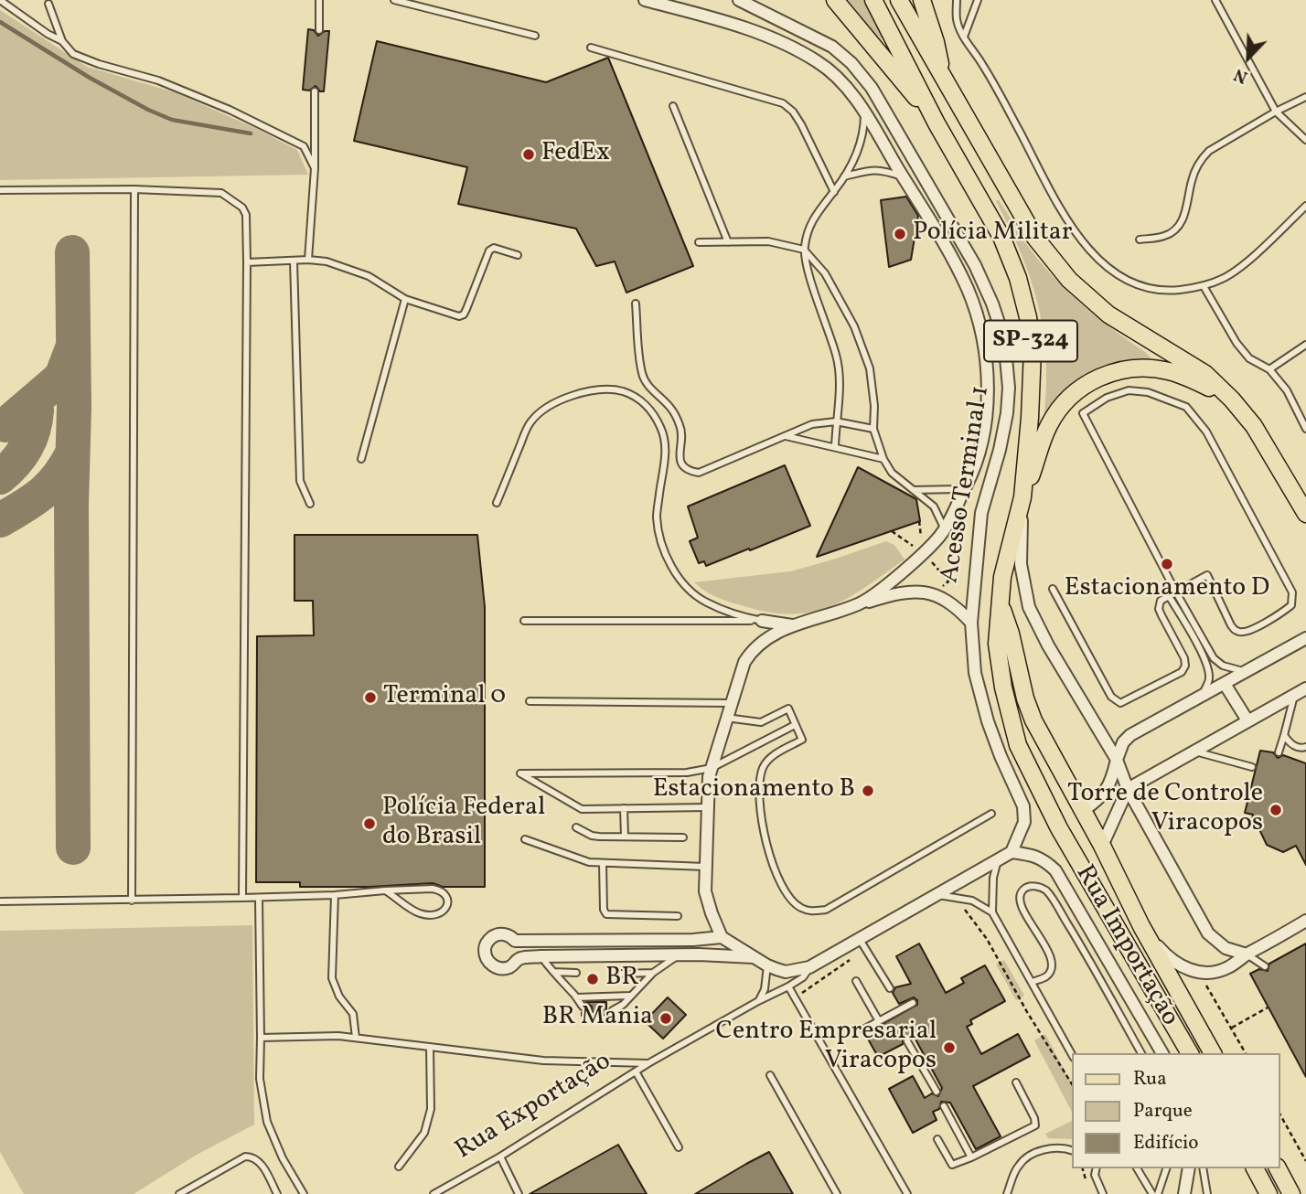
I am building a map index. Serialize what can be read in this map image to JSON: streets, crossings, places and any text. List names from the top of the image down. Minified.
{"streets":{"main road":["SP-324","Acesso Terminal 1"],"street":["Rua Importação"],"lane":["Rua Exportação"]},"crossings":[["SP-324","Acesso Terminal 1"],["Acesso Terminal 1","Rua Importação"]],"places":["FedEx","Polícia Militar","Estacionamento D","Terminal 0","Estacionamento B","Torre de Controle Viracopos","Polícia Federal do Brasil","BR","BR Mania","Centro Empresarial Viracopos"],"legend":["Rua","Parque","Edifício"],"north":"bottom left"}
